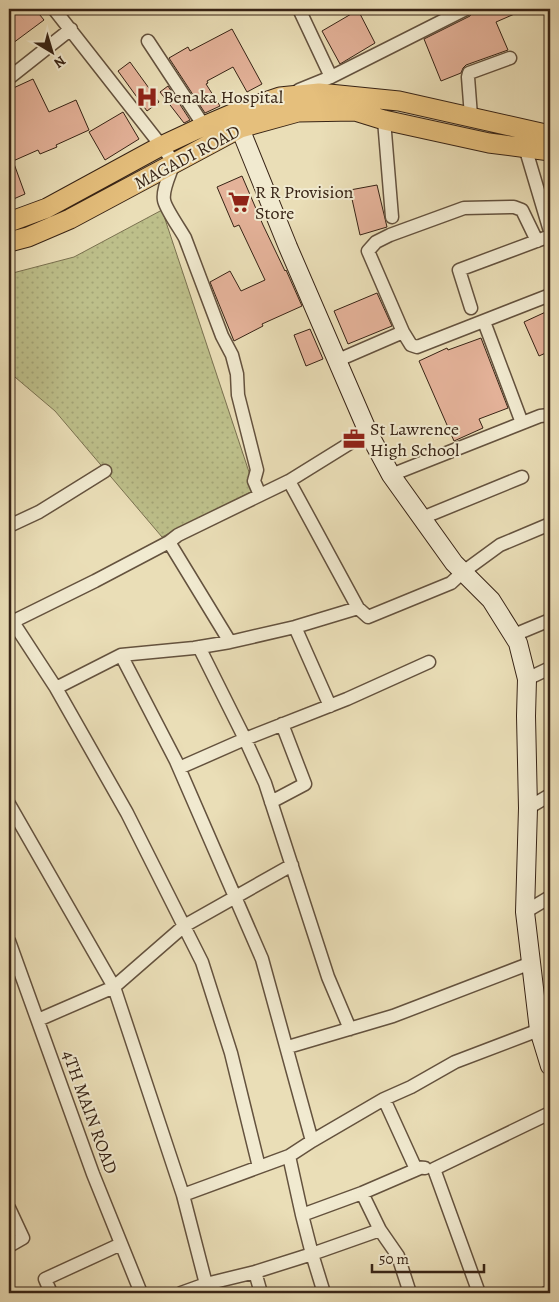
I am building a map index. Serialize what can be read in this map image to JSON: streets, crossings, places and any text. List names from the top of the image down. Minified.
{"streets":{"main road":["MAGADI ROAD"],"street":["4TH MAIN ROAD"]},"places":{"hospital":["Benaka Hospital"],"supermarket":["R R Provision Store"],"office":["St Lawrence High School"]},"scale_bar":"50 m","north":"bottom right"}
